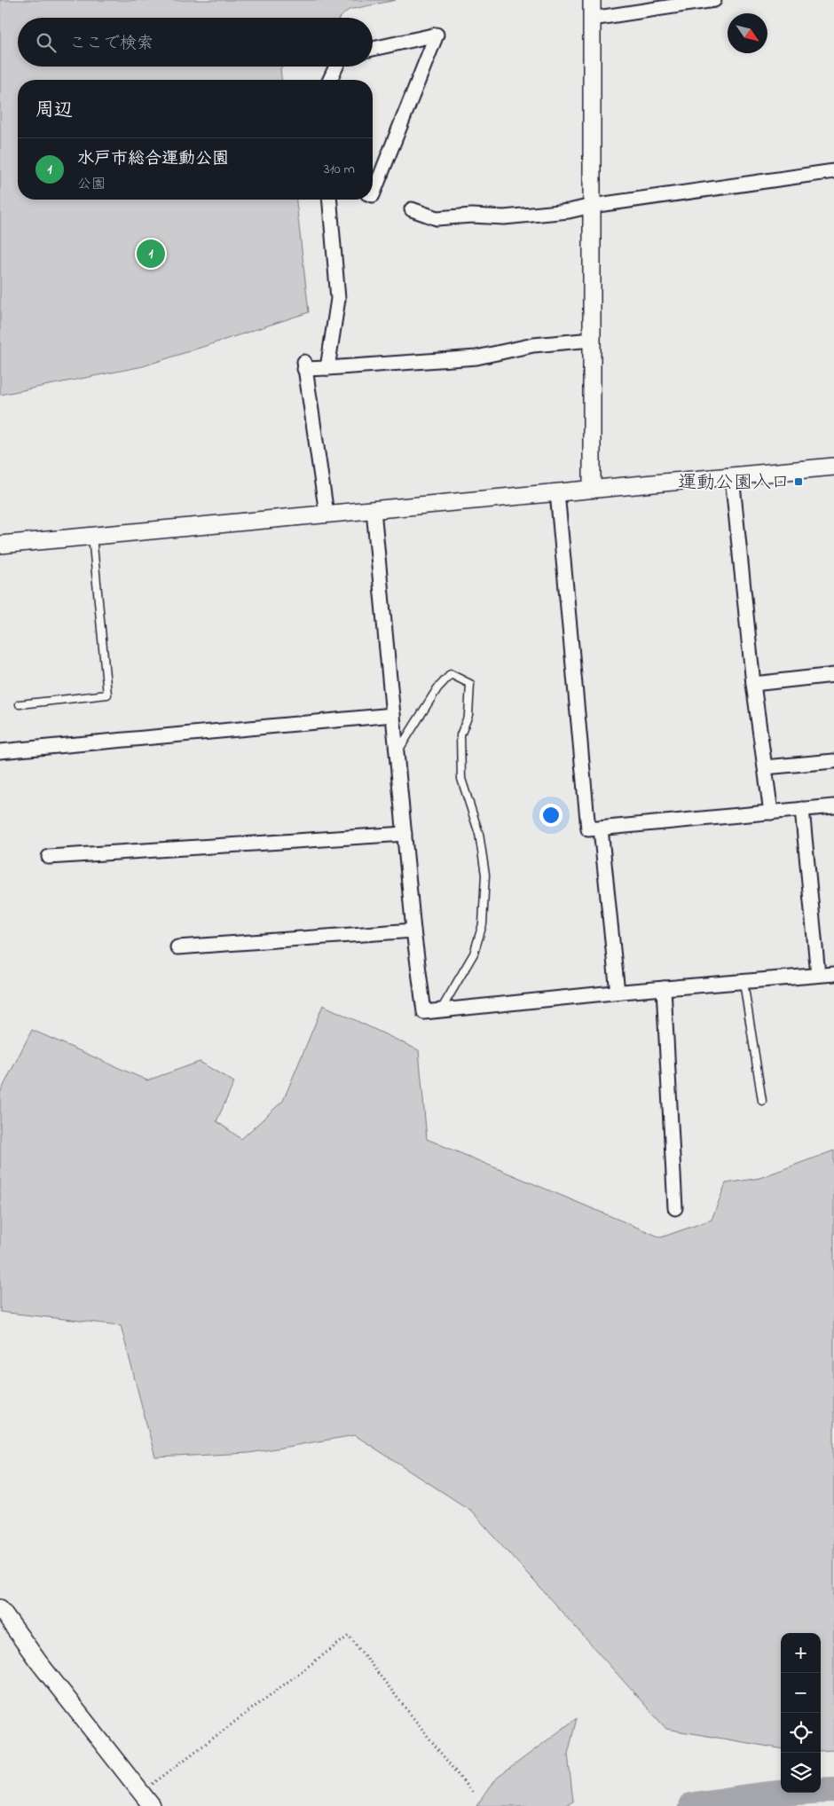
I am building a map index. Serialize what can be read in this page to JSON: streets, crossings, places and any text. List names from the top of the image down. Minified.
{"places":{"transit":["運動公園入口"]},"north":"bottom right","page":{"search":"ここで検索","heading":"周辺","list":[{"mark":"1","name":"水戸市総合運動公園","note":"公園","value":"310 m"}],"pins":"1","map_buttons":["+","−"]}}
